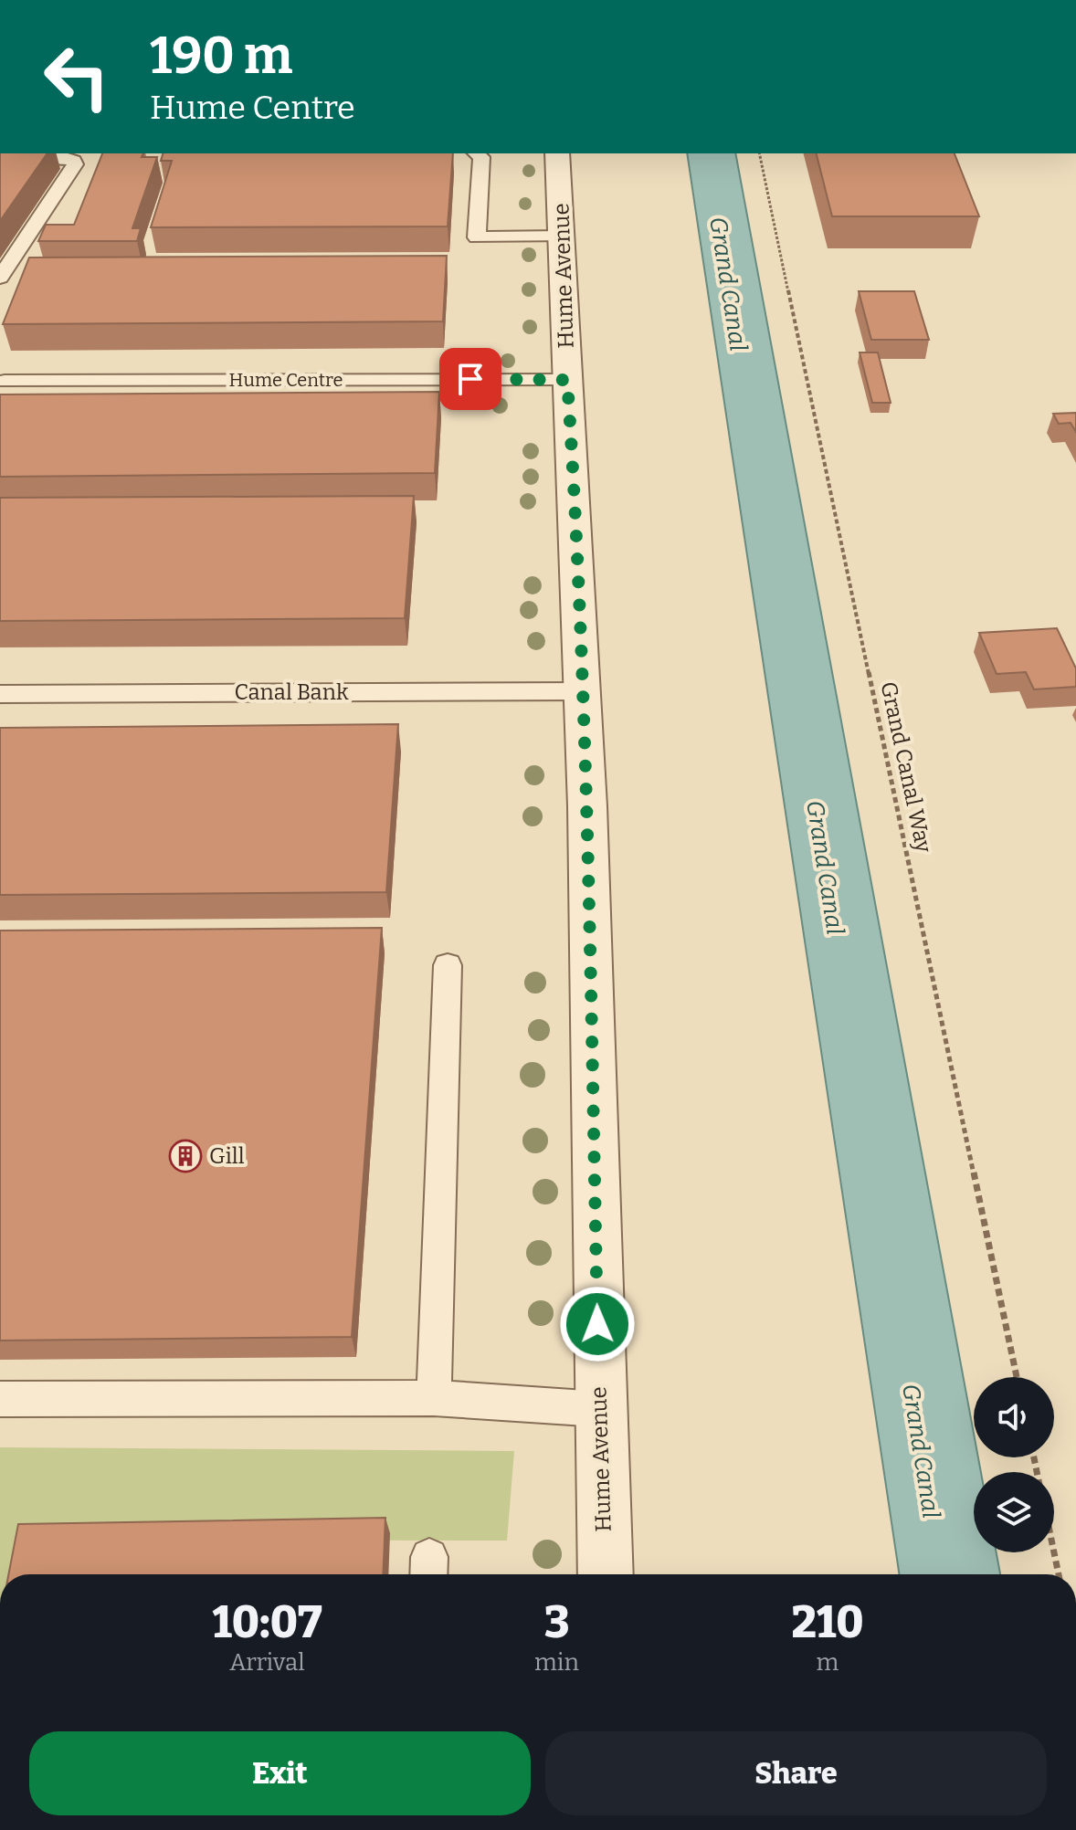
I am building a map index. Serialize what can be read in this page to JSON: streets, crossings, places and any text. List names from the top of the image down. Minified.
{"streets":{"street":["Hume Avenue"],"lane":["Hume Centre","Canal Bank"],"path":["Grand Canal Way"]},"crossings":[["Hume Avenue","Hume Centre"],["Hume Avenue","Canal Bank"]],"water":["Grand Canal"],"places":{"building":["Gill"]},"page":{"turn":["190 m","Hume Centre"],"eta":["10:07","Arrival","3","min","210","m"],"buttons":["Exit","Share"]}}
